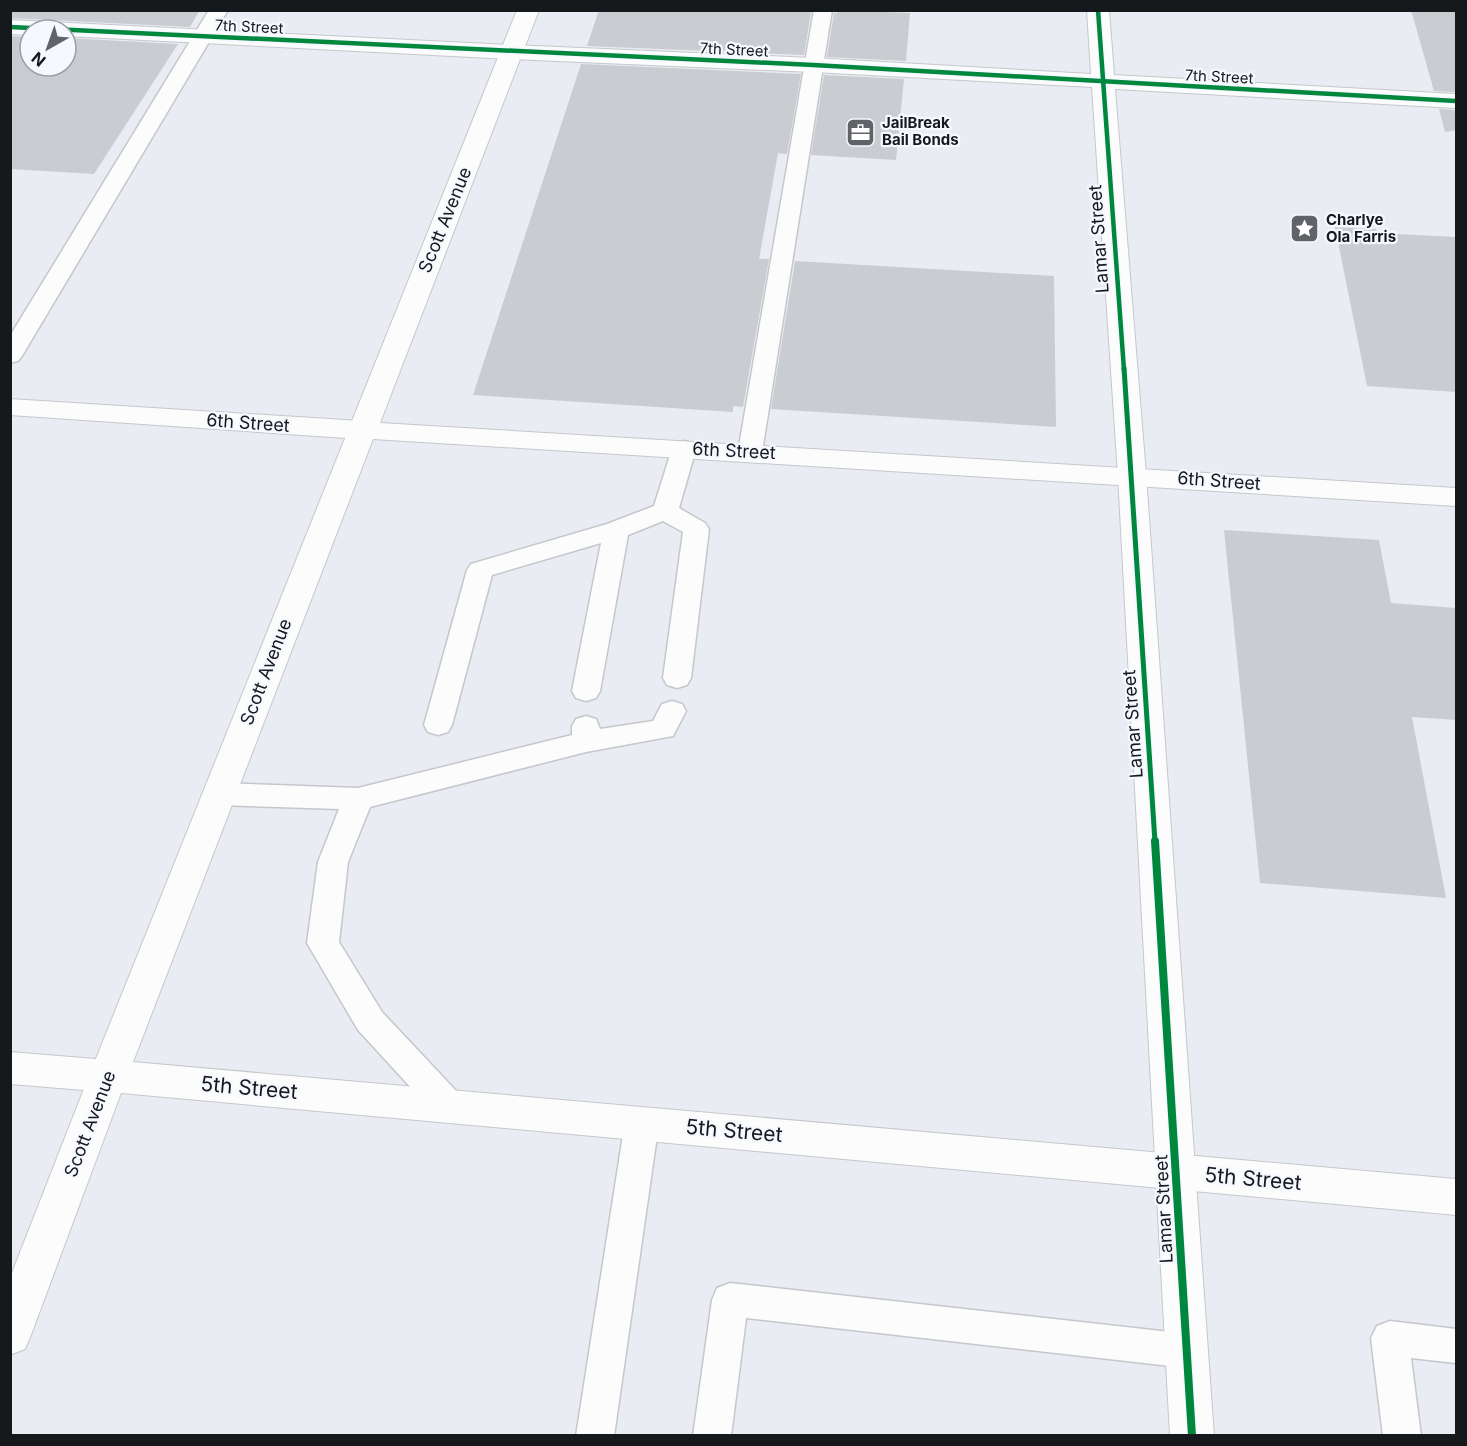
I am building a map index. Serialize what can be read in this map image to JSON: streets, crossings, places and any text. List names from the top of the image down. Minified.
{"streets":{"street":["7th Street","Scott Avenue","Lamar Street","6th Street","5th Street"]},"crossings":[["7th Street","Scott Avenue"],["7th Street","Lamar Street"],["Scott Avenue","6th Street"],["Scott Avenue","5th Street"],["Lamar Street","6th Street"],["Lamar Street","5th Street"]],"places":{"office":["JailBreak Bail Bonds"],"place":["Charlye Ola Farris"]},"north":"bottom left"}
